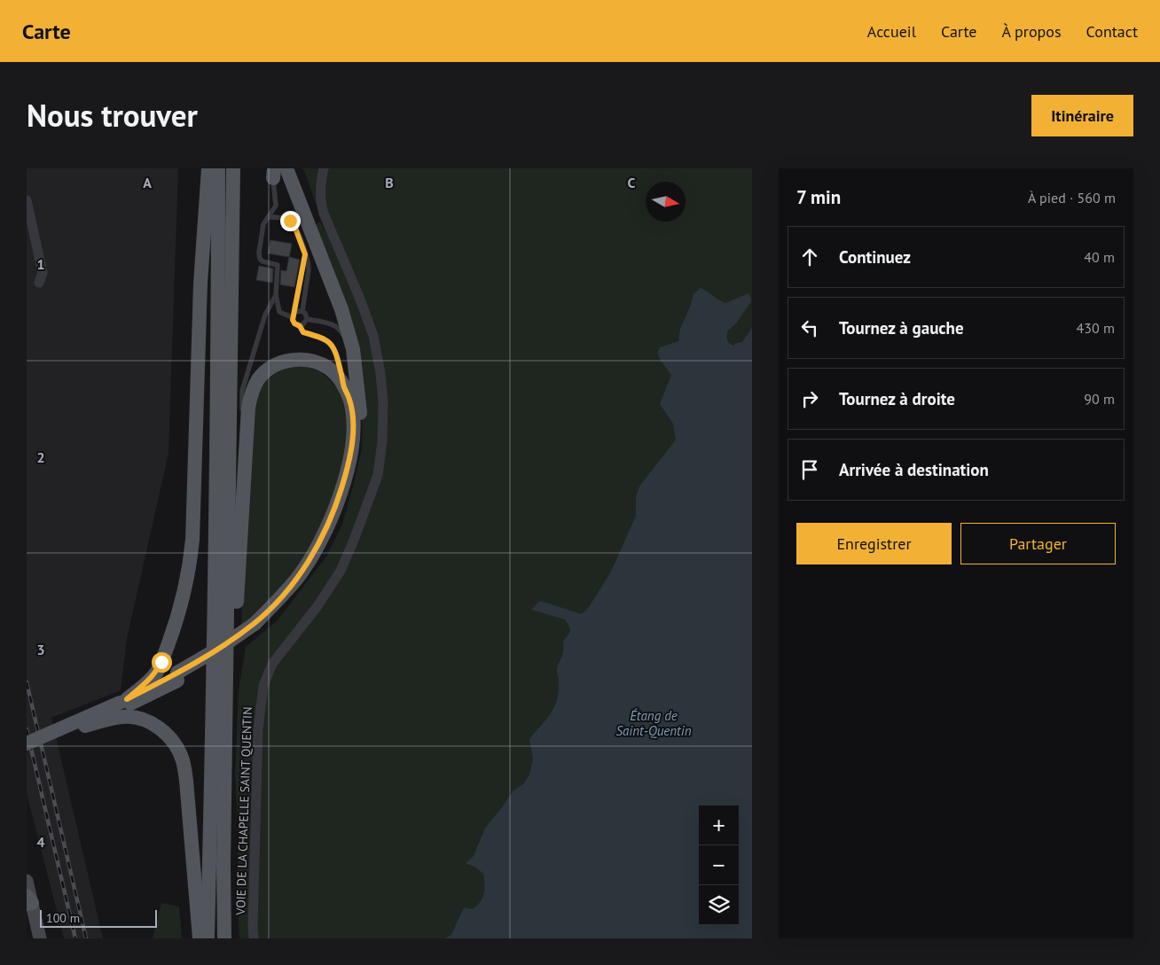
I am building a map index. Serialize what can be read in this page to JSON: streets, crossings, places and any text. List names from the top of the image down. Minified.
{"streets":{"street":["VOIE DE LA CHAPELLE SAINT QUENTIN"]},"water":["Étang de Saint-Quentin"],"scale_bar":"100 m","north":"right","page":{"header":"Carte","nav":["Accueil","Carte","À propos","Contact"],"title":"Nous trouver","buttons":["Itinéraire",["Enregistrer","Partager"]],"heading":["7 min","À pied · 560 m"],"list":[["Continuez","40 m"],["Tournez à gauche","430 m"],["Tournez à droite","90 m"],"Arrivée à destination"],"map_buttons":["+","−"],"scale":"100 m"},"grid":{"columns":["A","B","C"],"rows":["1","2","3","4"]}}
